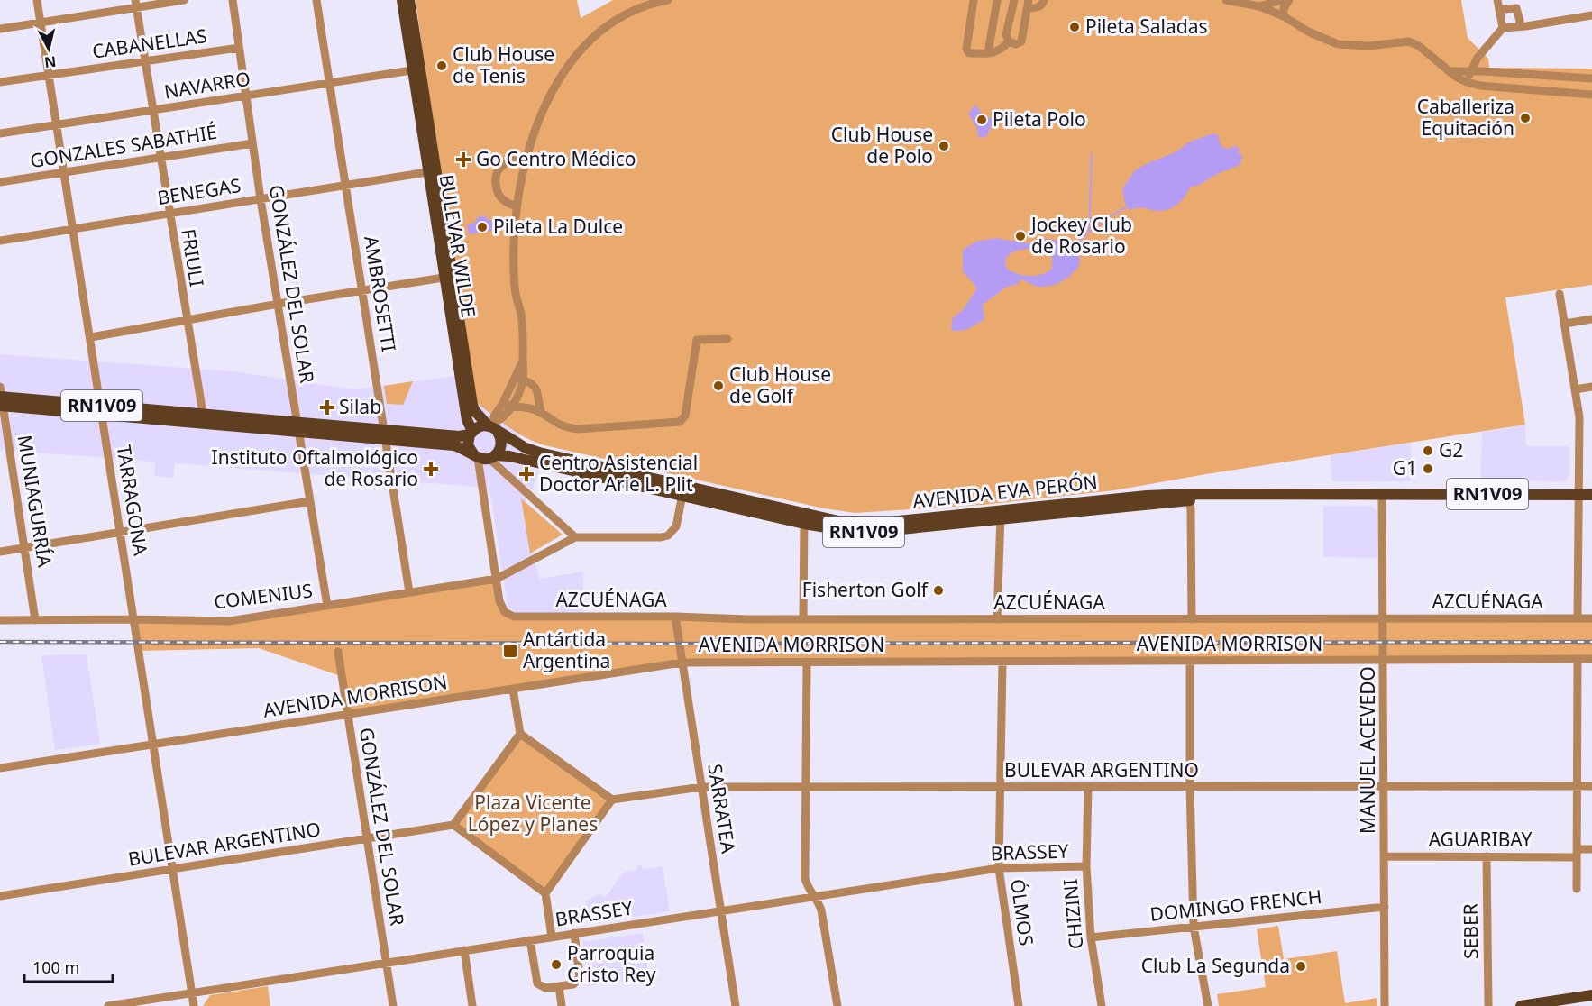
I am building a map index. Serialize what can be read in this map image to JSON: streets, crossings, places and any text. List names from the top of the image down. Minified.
{"streets":{"main road":["BULEVAR WILDE","RN1V09","AVENIDA EVA PERÓN"],"street":["CABANELLAS","NAVARRO","GONZALES SABATHIÉ","BENEGAS","FRIULI","GONZÁLEZ DEL SOLAR","AMBROSETTI","TARRAGONA","MUNIAGURRÍA","COMENIUS","AZCUÉNAGA","AVENIDA MORRISON","MANUEL ACEVEDO","BULEVAR ARGENTINO","SARRATEA","AGUARIBAY","BRASSEY","DOMINGO FRENCH","ÓLMOS","CHIZINI","SEBER"]},"crossings":[["CABANELLAS","FRIULI"],["CABANELLAS","GONZÁLEZ DEL SOLAR"],["CABANELLAS","TARRAGONA"],["NAVARRO","BULEVAR WILDE"],["NAVARRO","FRIULI"],["NAVARRO","GONZÁLEZ DEL SOLAR"],["NAVARRO","AMBROSETTI"],["NAVARRO","TARRAGONA"],["GONZALES SABATHIÉ","FRIULI"],["GONZALES SABATHIÉ","GONZÁLEZ DEL SOLAR"],["GONZALES SABATHIÉ","TARRAGONA"],["BENEGAS","BULEVAR WILDE"],["BENEGAS","FRIULI"],["BENEGAS","GONZÁLEZ DEL SOLAR"],["BENEGAS","AMBROSETTI"],["BENEGAS","TARRAGONA"],["BULEVAR WILDE","RN1V09"],["BULEVAR WILDE","AVENIDA EVA PERÓN"],["FRIULI","AVENIDA EVA PERÓN"],["GONZÁLEZ DEL SOLAR","AVENIDA EVA PERÓN"],["GONZÁLEZ DEL SOLAR","COMENIUS"],["GONZÁLEZ DEL SOLAR","AVENIDA MORRISON"],["GONZÁLEZ DEL SOLAR","BULEVAR ARGENTINO"],["GONZÁLEZ DEL SOLAR","BRASSEY"],["AMBROSETTI","AVENIDA EVA PERÓN"],["AMBROSETTI","COMENIUS"],["RN1V09","AVENIDA EVA PERÓN"],["AVENIDA EVA PERÓN","TARRAGONA"],["AVENIDA EVA PERÓN","MUNIAGURRÍA"],["AVENIDA EVA PERÓN","MANUEL ACEVEDO"],["TARRAGONA","COMENIUS"],["TARRAGONA","AVENIDA MORRISON"],["TARRAGONA","BULEVAR ARGENTINO"],["TARRAGONA","BRASSEY"],["MUNIAGURRÍA","COMENIUS"],["COMENIUS","AZCUÉNAGA"],["AZCUÉNAGA","MANUEL ACEVEDO"],["AZCUÉNAGA","SARRATEA"],["AVENIDA MORRISON","MANUEL ACEVEDO"],["AVENIDA MORRISON","SARRATEA"],["AVENIDA MORRISON","ÓLMOS"],["MANUEL ACEVEDO","BULEVAR ARGENTINO"],["MANUEL ACEVEDO","AGUARIBAY"],["MANUEL ACEVEDO","DOMINGO FRENCH"],["BULEVAR ARGENTINO","SARRATEA"],["BULEVAR ARGENTINO","ÓLMOS"],["BULEVAR ARGENTINO","CHIZINI"],["SARRATEA","BRASSEY"],["AGUARIBAY","SEBER"],["BRASSEY","ÓLMOS"],["BRASSEY","CHIZINI"],["DOMINGO FRENCH","CHIZINI"]],"parks":["Plaza Vicente López y Planes"],"places":{"other":["Pileta Saladas","Club House de Tenis","Caballeriza Equitación","Pileta Polo","Club House de Polo","Pileta La Dulce","Jockey Club de Rosario","Club House de Golf","G2","G1","Fisherton Golf","Parroquia Cristo Rey","Club La Segunda"],"health":["Go Centro Médico","Silab","Instituto Oftalmológico de Rosario","Centro Asistencial Doctor Arie L. Plit"],"transit":["Antártida Argentina"]},"scale_bar":"100 m","north":"bottom"}
